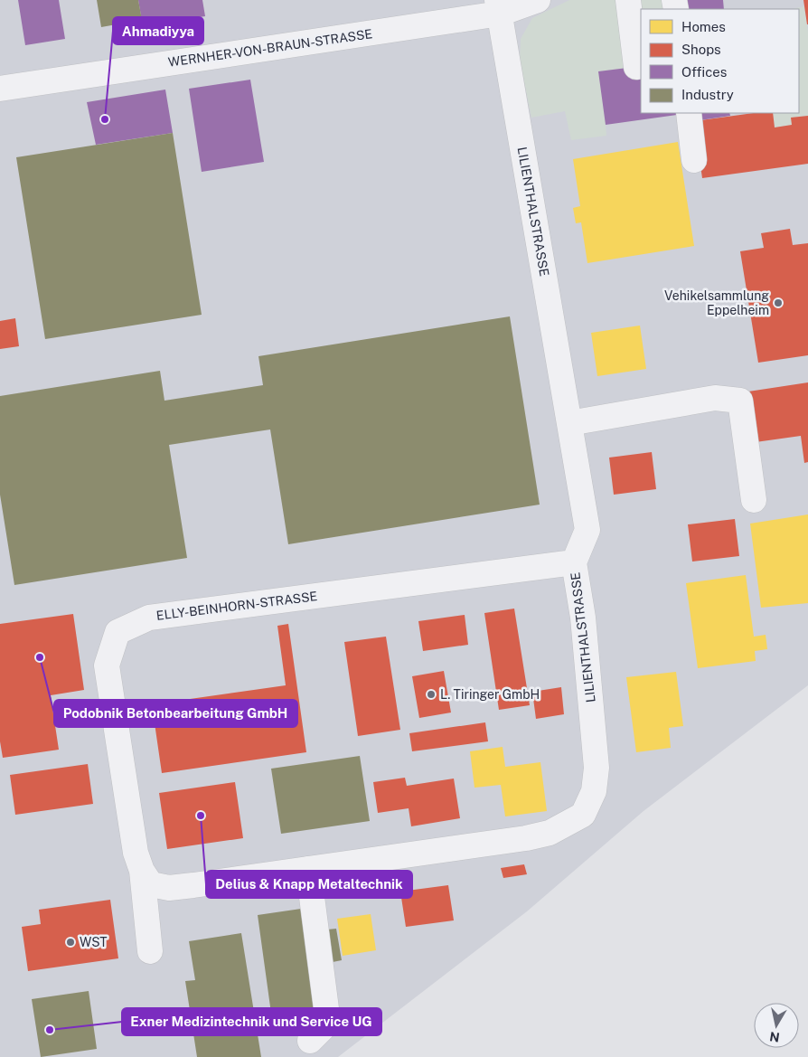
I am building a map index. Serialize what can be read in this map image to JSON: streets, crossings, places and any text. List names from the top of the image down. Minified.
{"streets":{"street":["WERNHER-VON-BRAUN-STRASSE","LILIENTHALSTRASSE","ELLY-BEINHORN-STRASSE"]},"crossings":[["WERNHER-VON-BRAUN-STRASSE","LILIENTHALSTRASSE"],["LILIENTHALSTRASSE","ELLY-BEINHORN-STRASSE"]],"places":["Ahmadiyya","Vehikelsammlung Eppelheim","Podobnik Betonbearbeitung GmbH","L. Tiringer GmbH","Delius & Knapp Metaltechnik","WST","Exner Medizintechnik und Service UG"],"legend":["Homes","Shops","Offices","Industry"],"north":"bottom"}
